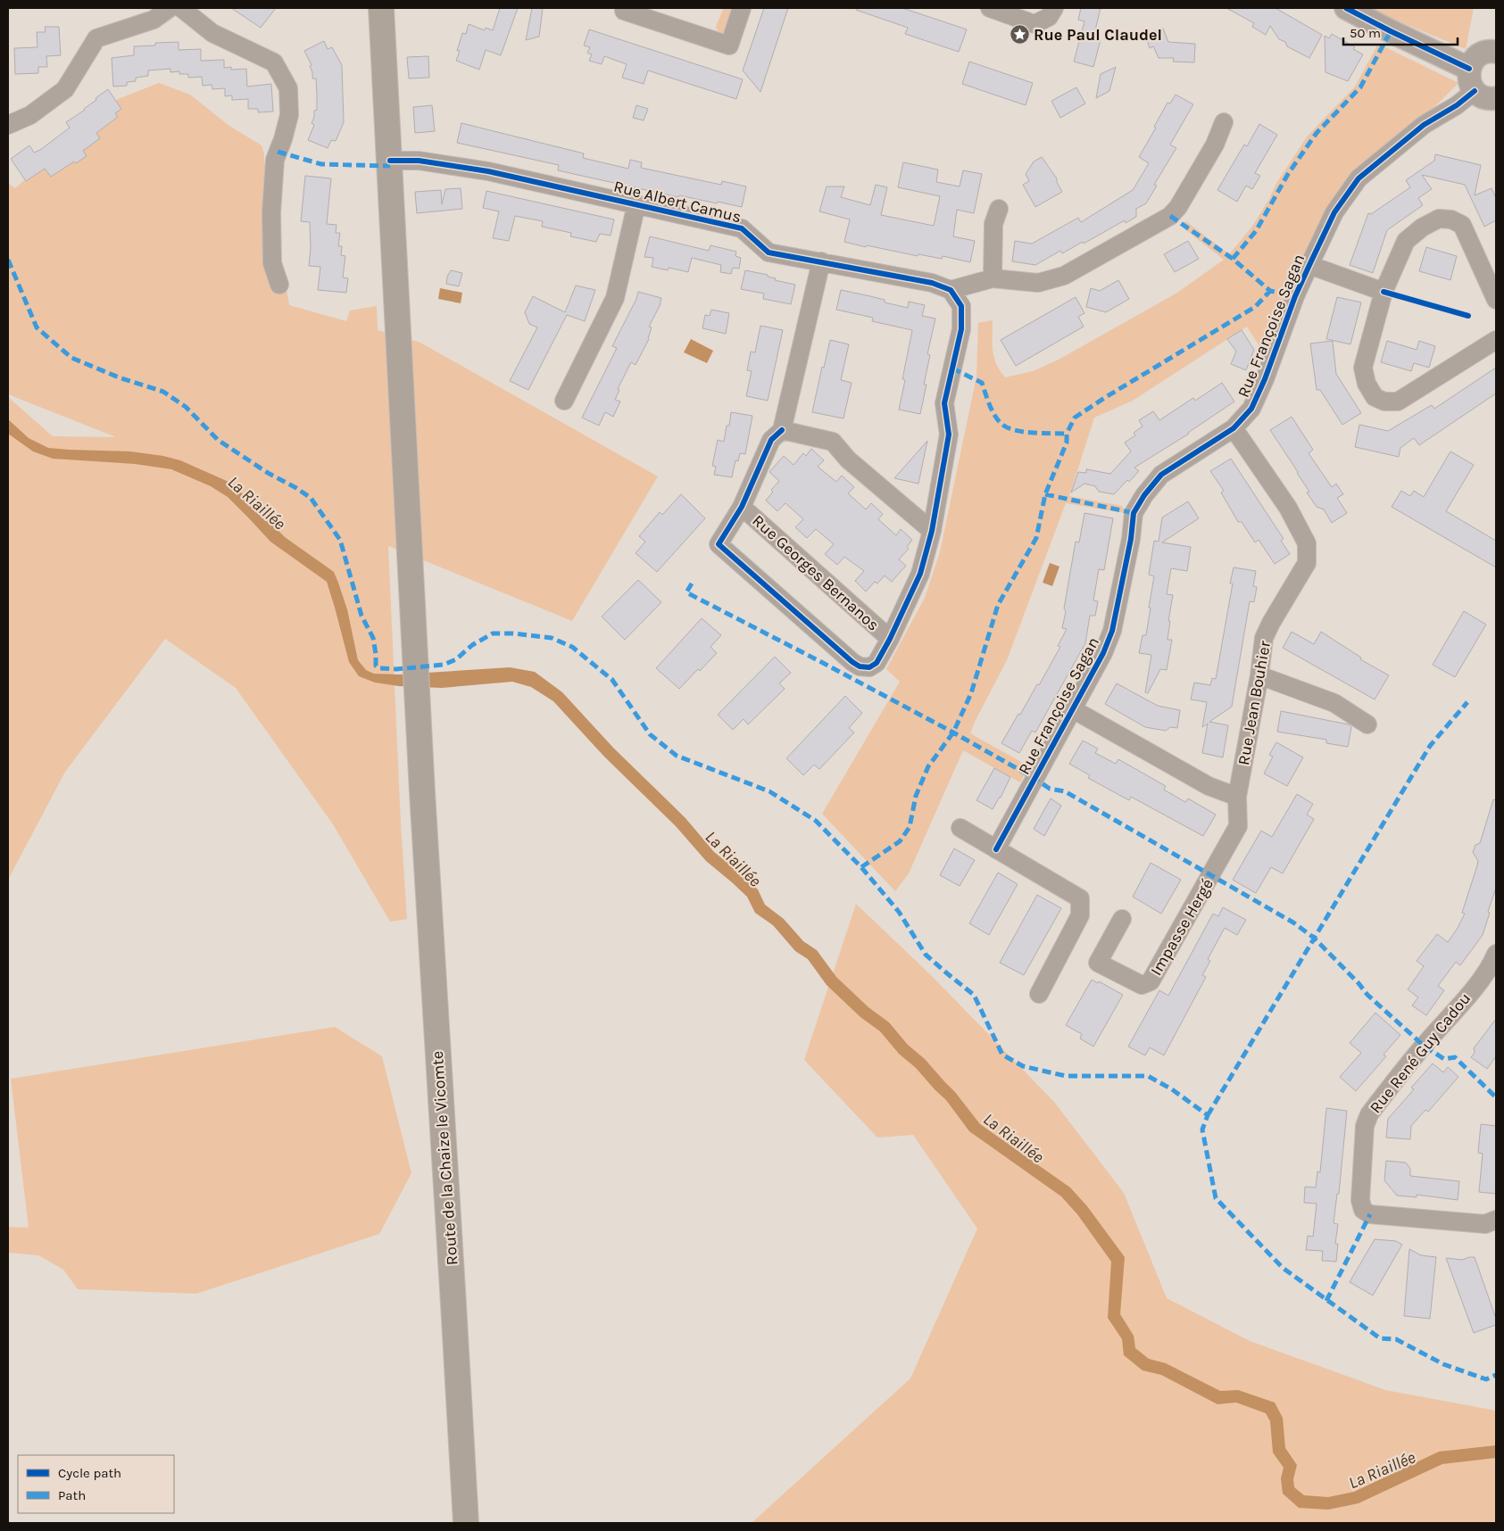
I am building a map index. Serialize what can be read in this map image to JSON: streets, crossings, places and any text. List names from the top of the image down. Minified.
{"streets":{"main road":["Route de la Chaize le Vicomte"],"street":["Rue Albert Camus","Rue Françoise Sagan","Rue Georges Bernanos","Rue Jean Bouhier","Impasse Hergé","Rue René Guy Cadou"]},"crossings":[["Rue Albert Camus","Route de la Chaize le Vicomte"],["Rue Françoise Sagan","Rue Jean Bouhier"],["Rue Jean Bouhier","Impasse Hergé"]],"water":["La Riaillée"],"places":{"place":["Rue Paul Claudel"]},"legend":["Cycle path","Path"],"scale_bar":"50 m"}
